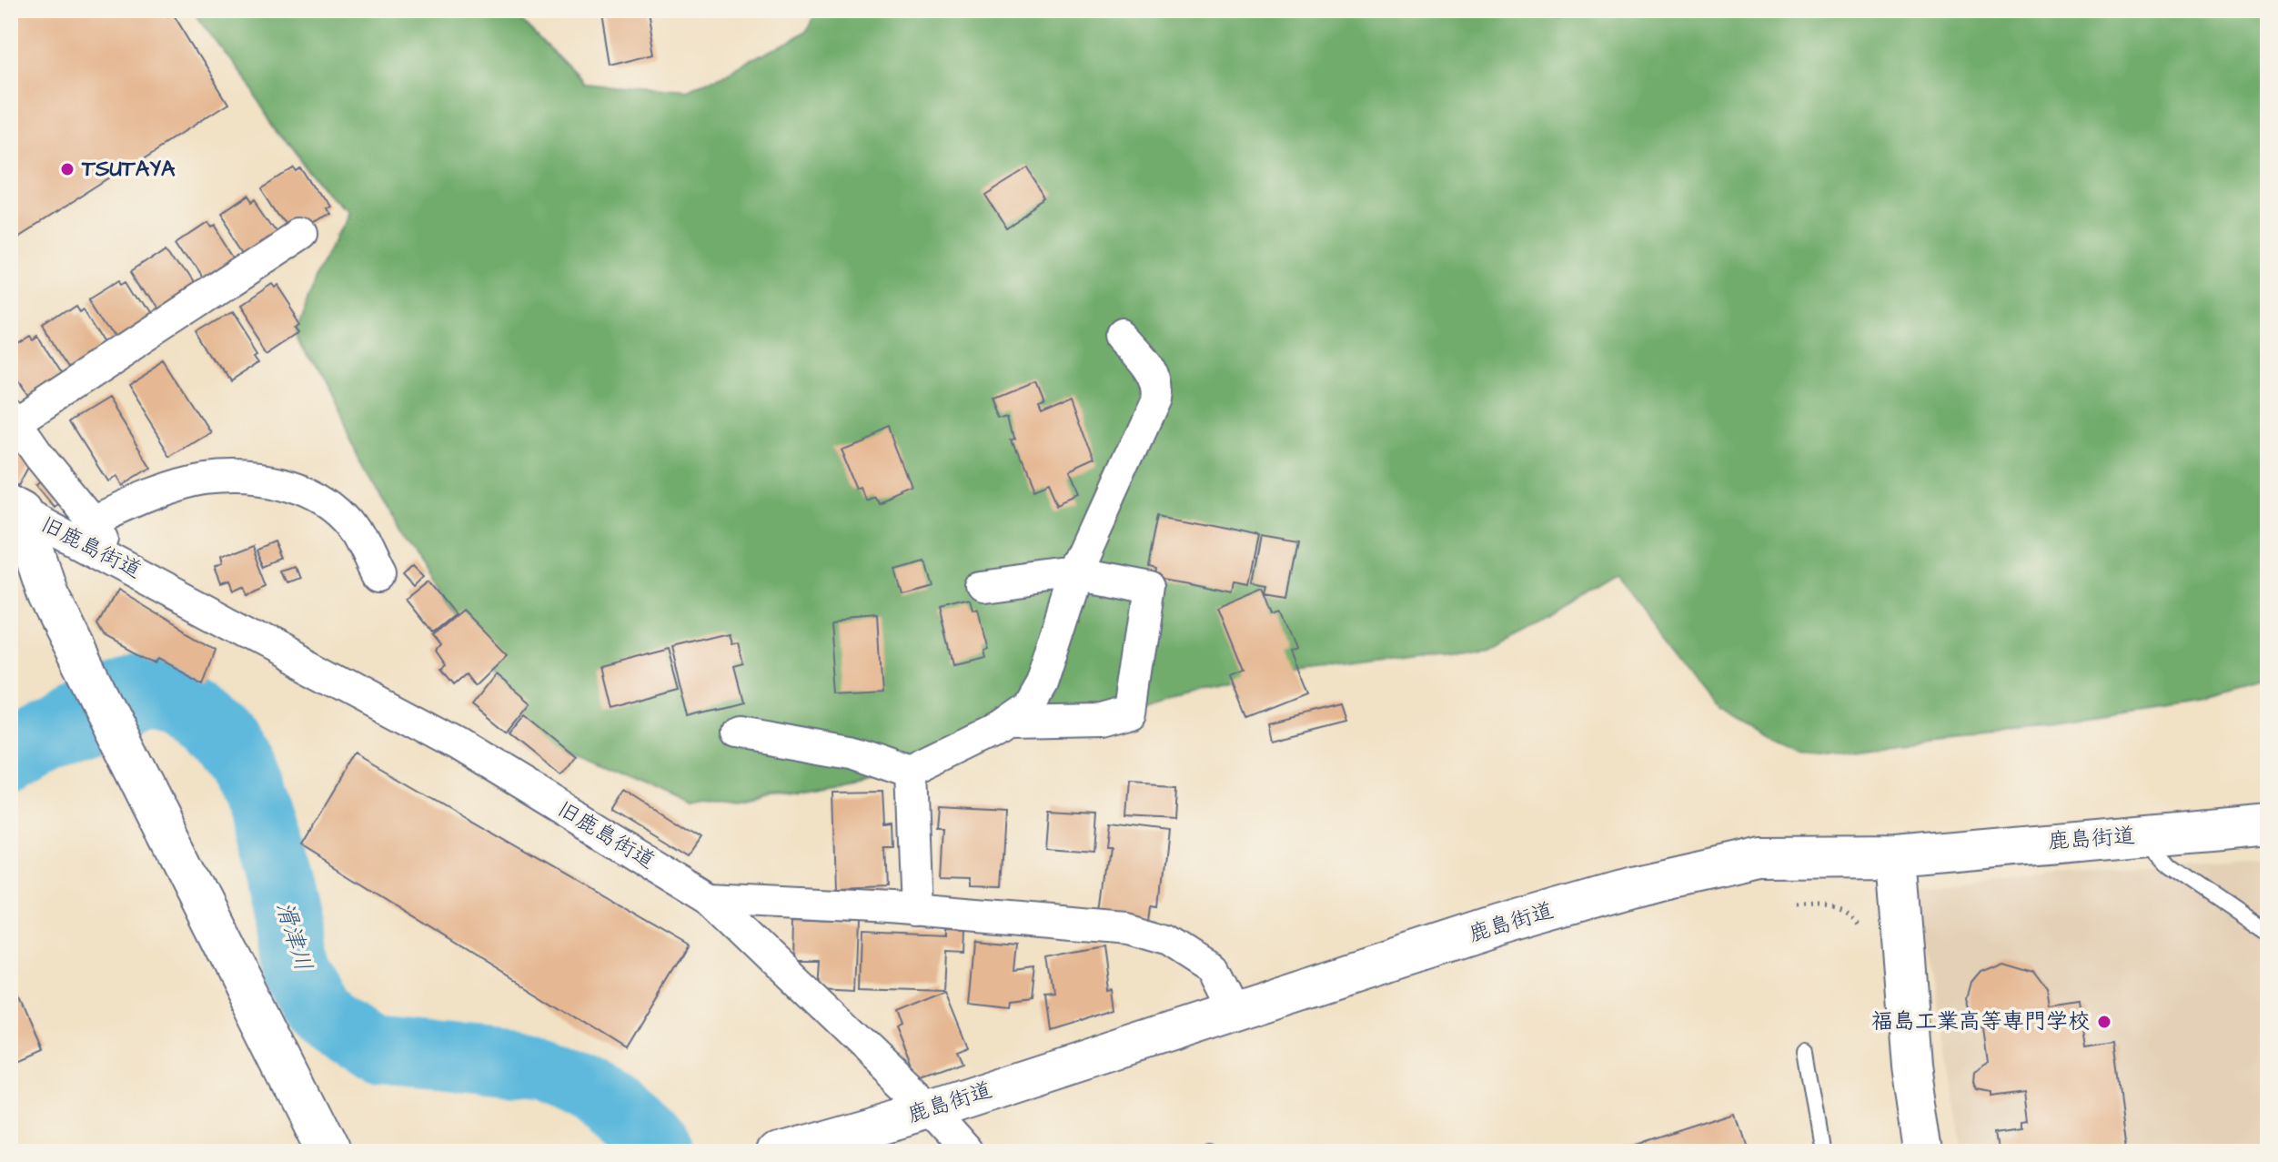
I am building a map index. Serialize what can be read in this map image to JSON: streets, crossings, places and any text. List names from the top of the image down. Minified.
{"streets":{"street":["旧鹿島街道","鹿島街道"]},"crossings":[["旧鹿島街道","鹿島街道"]],"water":["滑津川"],"places":["TSUTAYA","福島工業高等専門学校"]}
